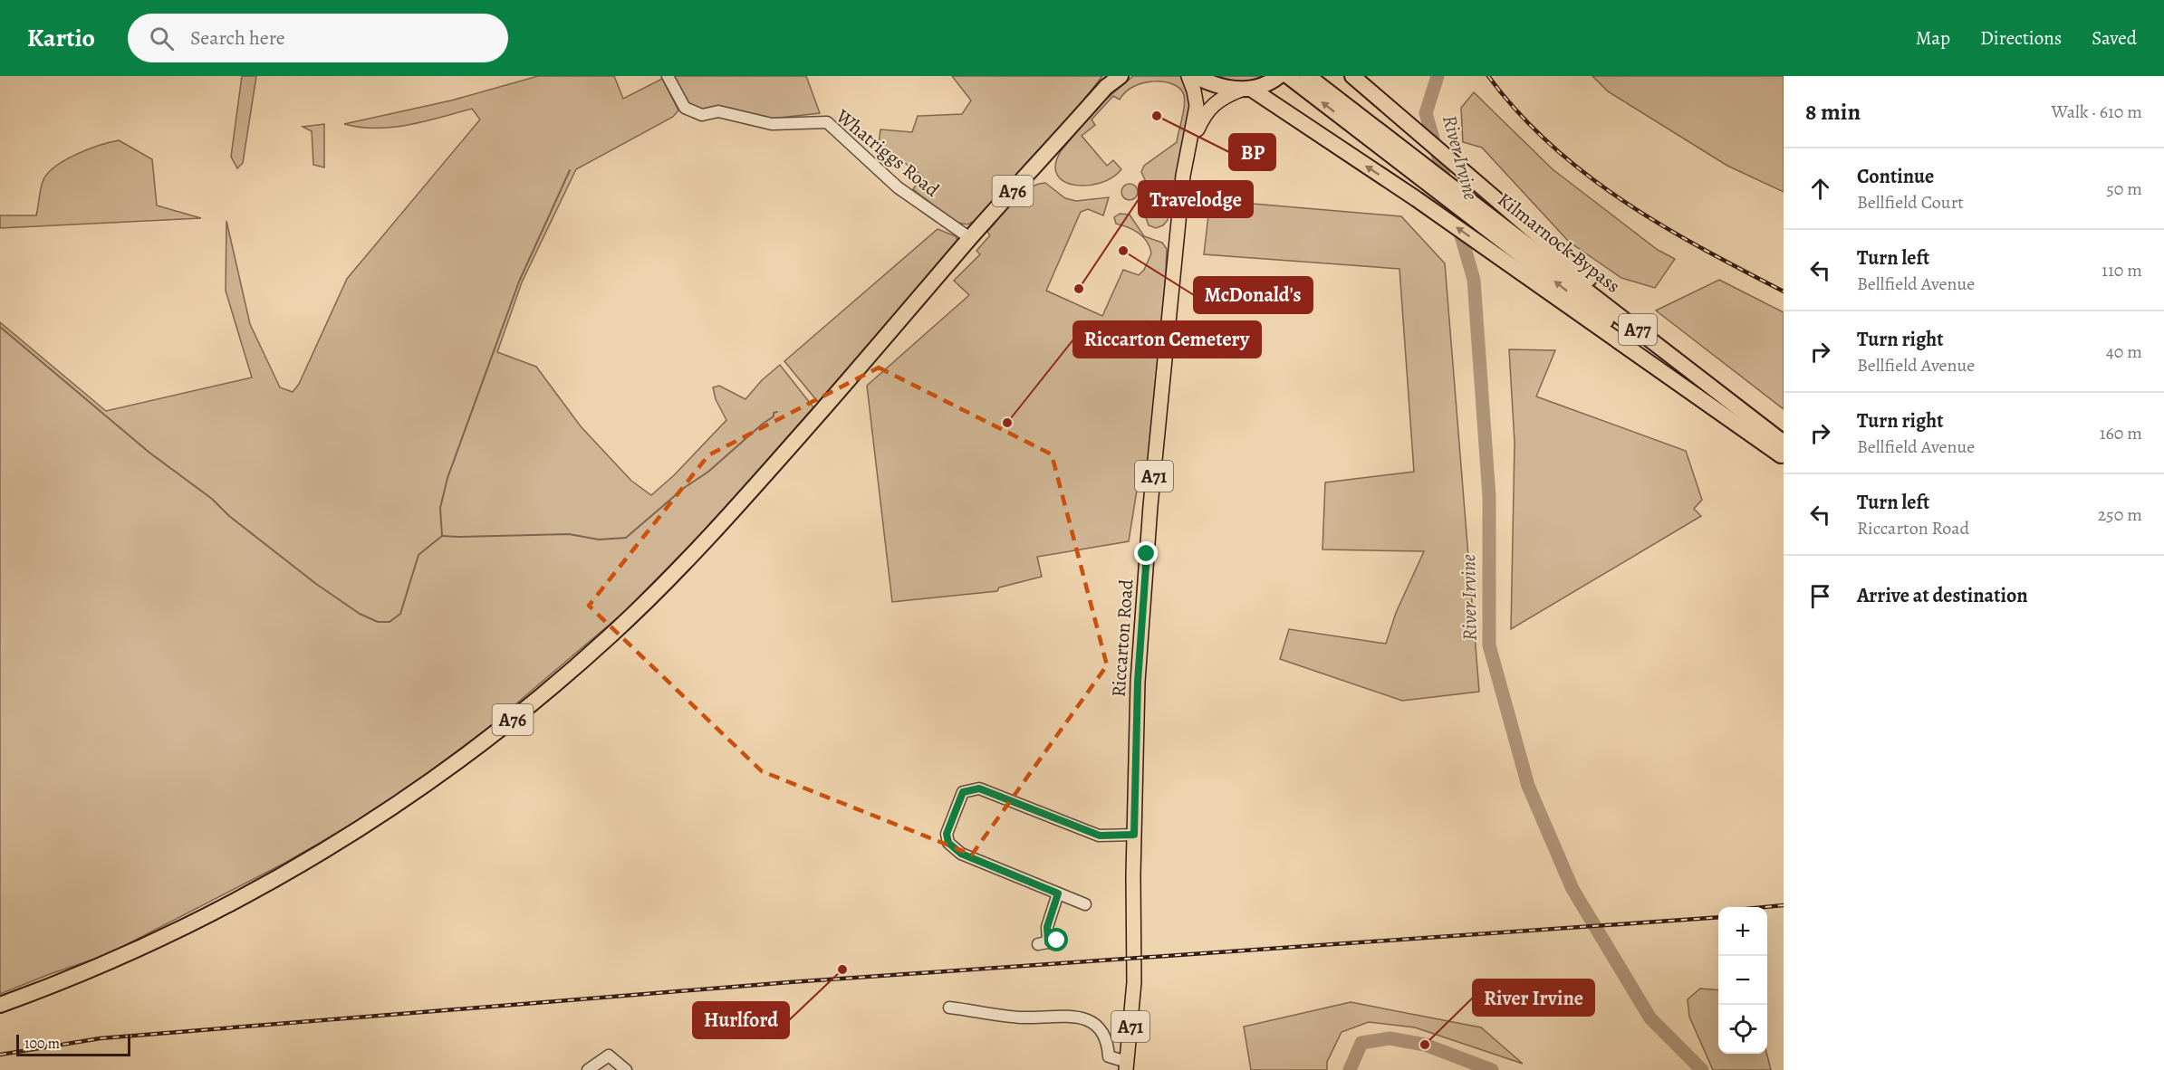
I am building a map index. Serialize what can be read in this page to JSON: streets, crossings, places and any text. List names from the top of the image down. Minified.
{"streets":{"highway":["A76","Kilmarnock Bypass","A77"],"main road":["A71","Riccarton Road"],"street":["Whatriggs Road"]},"crossings":[["Whatriggs Road","A76"],["Kilmarnock Bypass","A77"],["A77","Riccarton Road"]],"water":["River Irvine"],"places":["BP","McDonald's","Travelodge","Riccarton Cemetery","Hurlford","River Irvine"],"scale_bar":"100 m","page":{"header":"Kartio","search":"Search here","nav":["Map","Directions","Saved"],"heading":["8 min","Walk · 610 m"],"list":[["Continue","Bellfield Court","50 m"],["Turn left","Bellfield Avenue","110 m"],["Turn right","Bellfield Avenue","40 m"],["Turn right","Bellfield Avenue","160 m"],["Turn left","Riccarton Road","250 m"],"Arrive at destination"],"map_buttons":["+","−"],"scale":"100 m"}}
